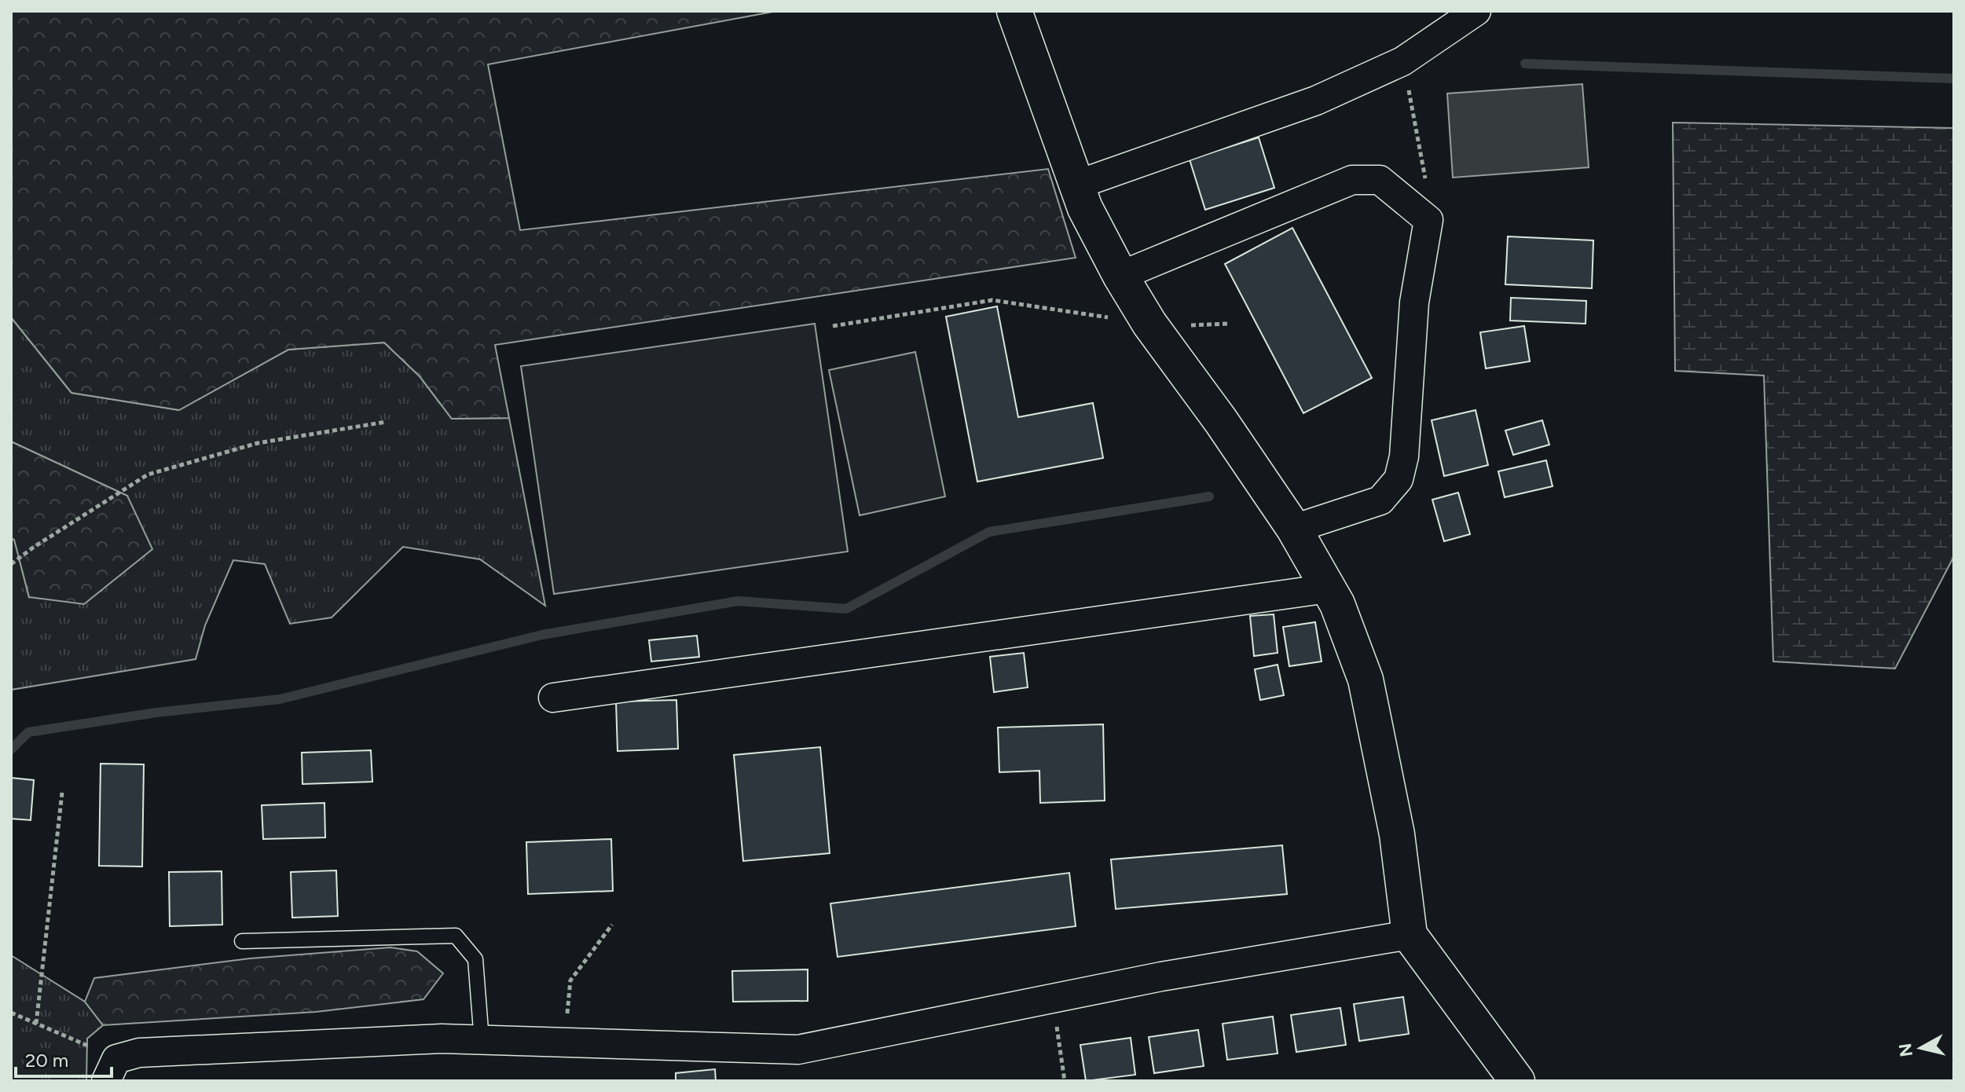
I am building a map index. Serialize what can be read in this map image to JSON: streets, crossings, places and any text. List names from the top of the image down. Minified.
{"scale_bar":"20 m","north":"left"}
